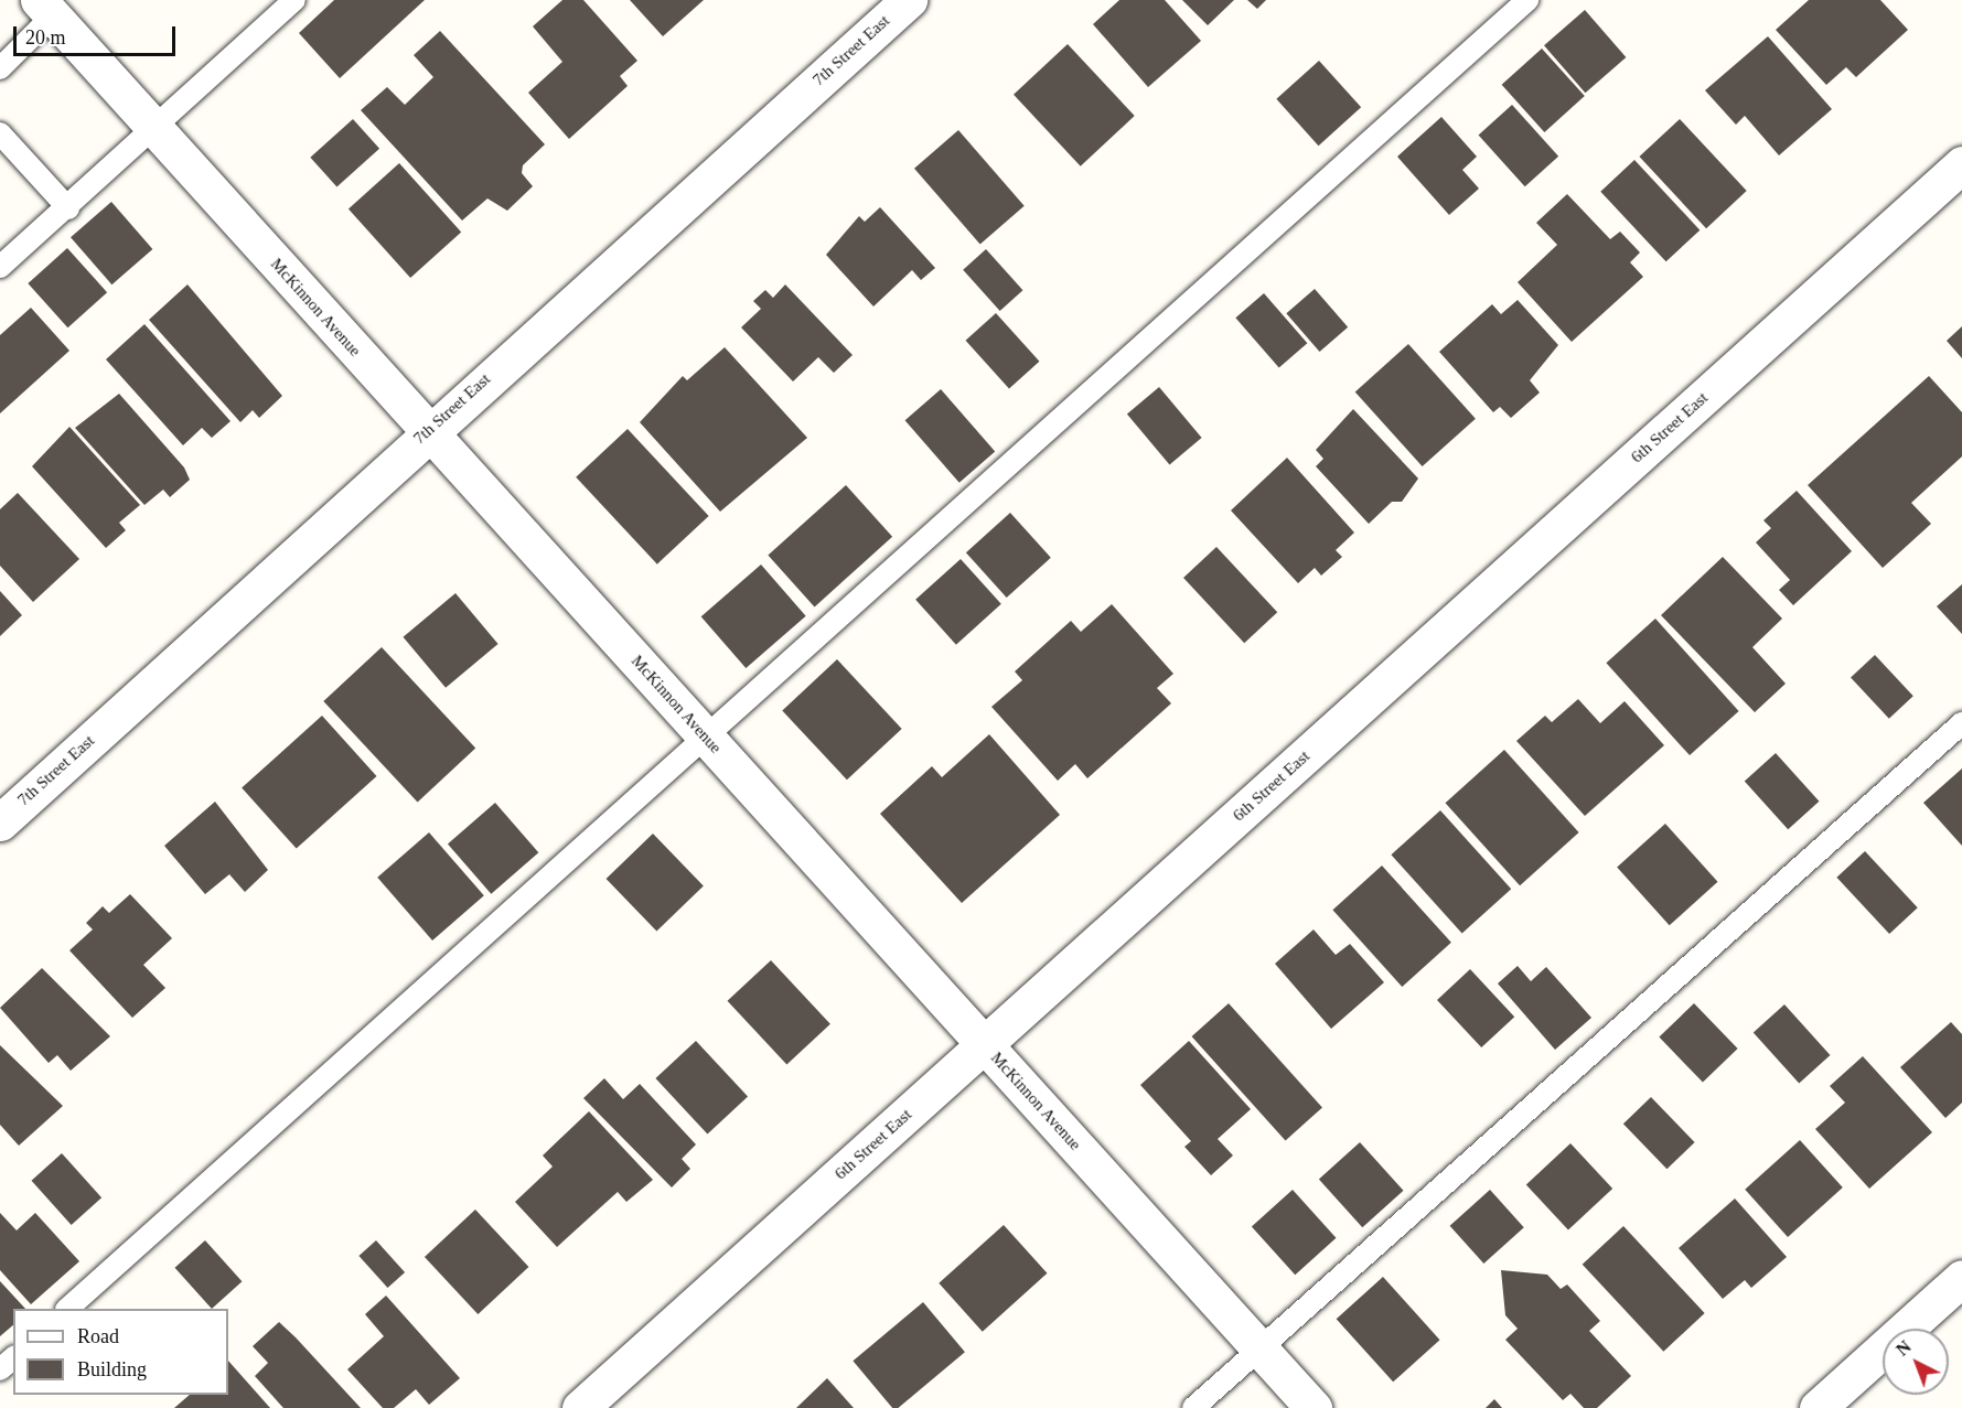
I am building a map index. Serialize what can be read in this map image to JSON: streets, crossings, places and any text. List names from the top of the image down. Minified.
{"streets":{"street":["7th Street East","McKinnon Avenue","6th Street East"]},"crossings":[["7th Street East","McKinnon Avenue"],["McKinnon Avenue","6th Street East"]],"legend":["Road","Building"],"scale_bar":"20 m","north":"top left"}
